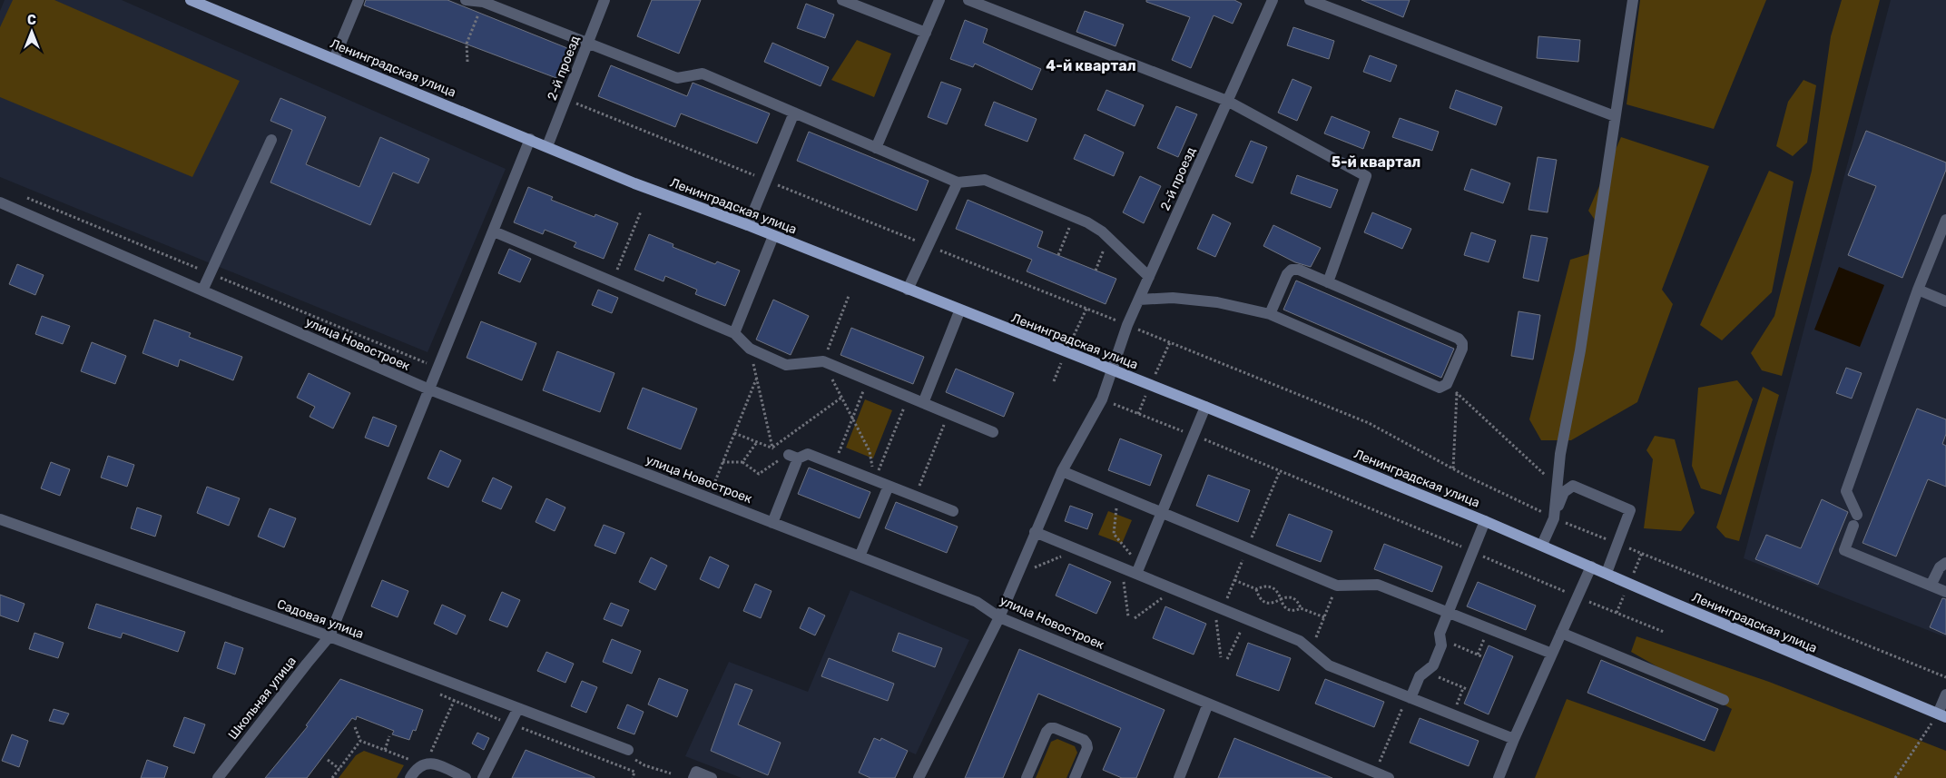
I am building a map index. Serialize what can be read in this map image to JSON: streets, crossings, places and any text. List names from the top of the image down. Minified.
{"streets":{"main road":["Ленинградская улица"],"street":["2-й проезд","улица Новостроек","Садовая улица","Школьная улица"]},"crossings":[["Ленинградская улица","2-й проезд"],["Ленинградская улица","Школьная улица"],["2-й проезд","улица Новостроек"],["улица Новостроек","Школьная улица"],["Садовая улица","Школьная улица"]],"districts":["4-й квартал","5-й квартал"],"north":"top"}
